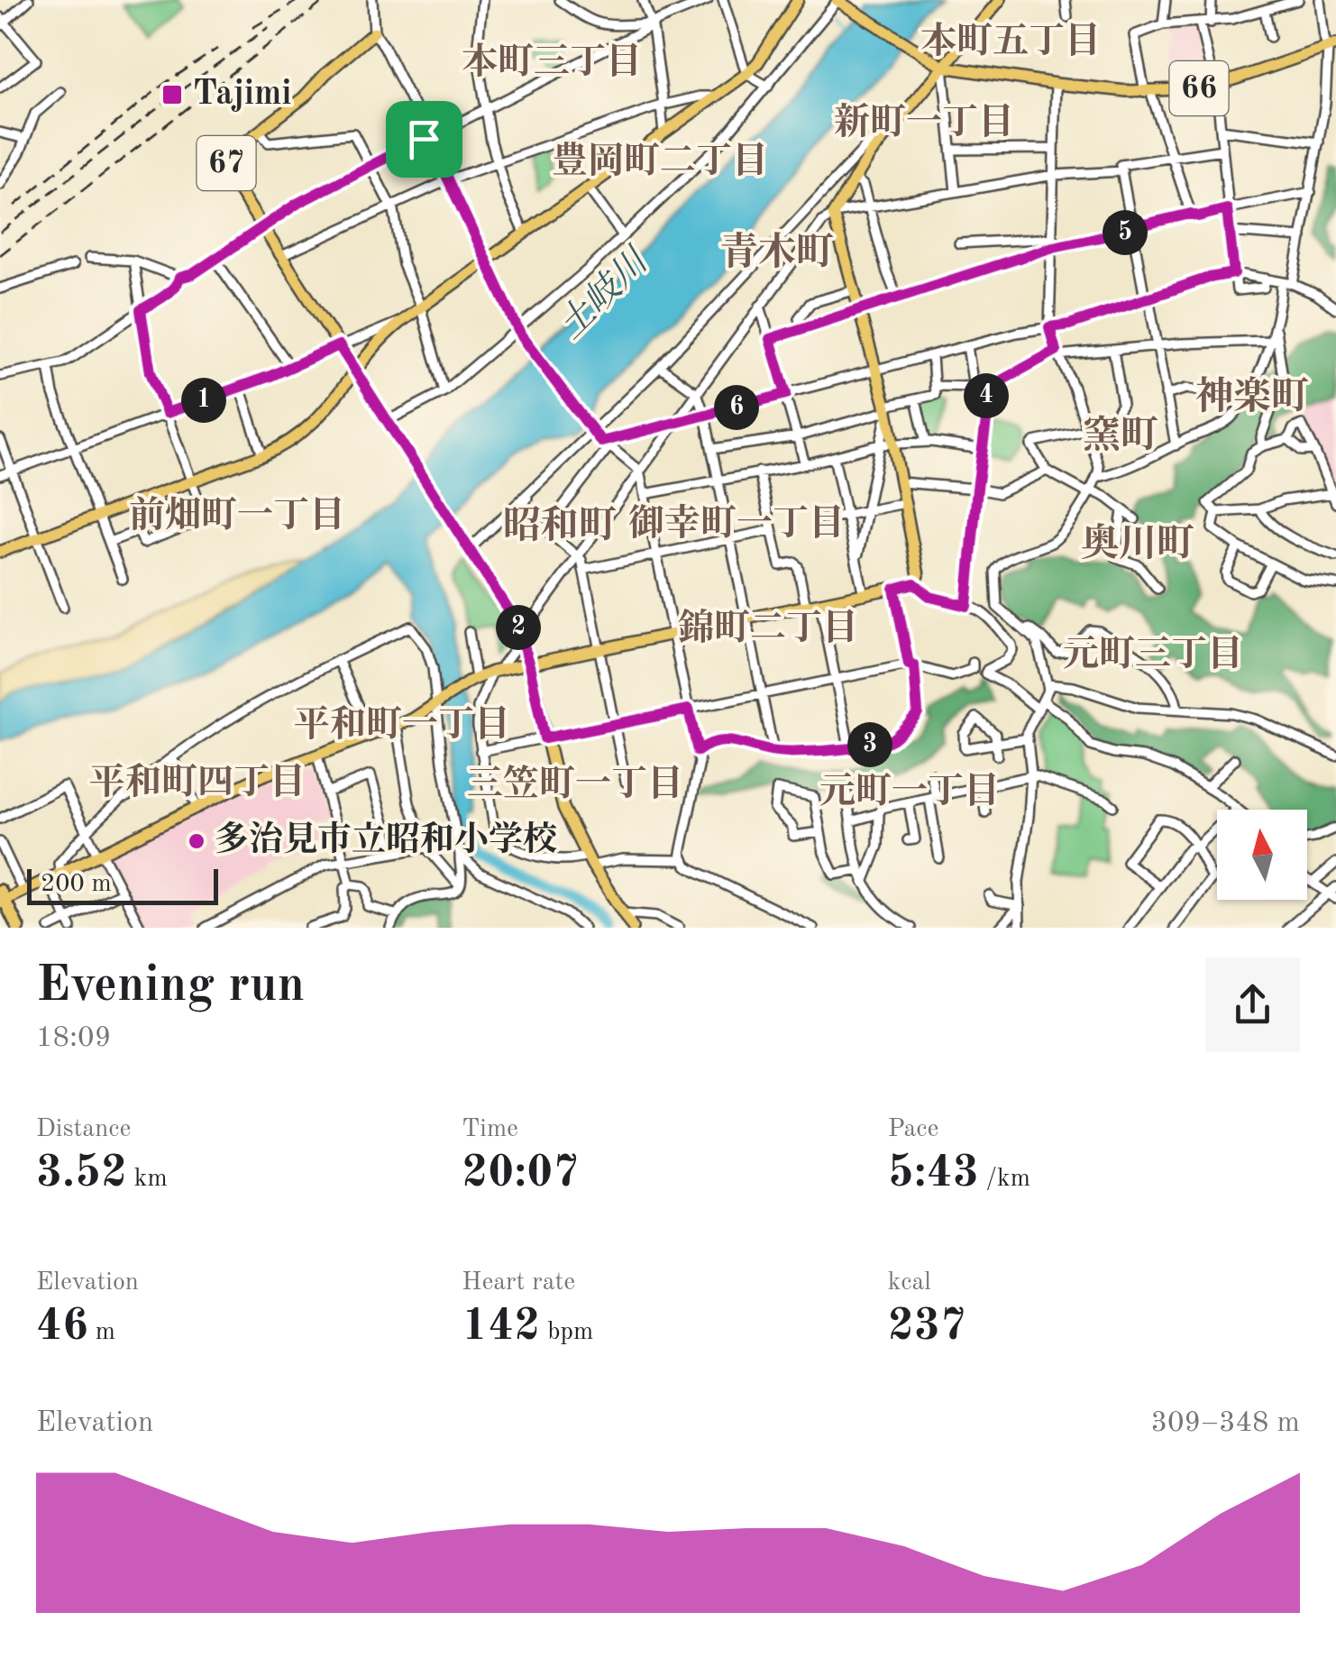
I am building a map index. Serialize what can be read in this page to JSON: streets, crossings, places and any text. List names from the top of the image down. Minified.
{"streets":{"main road":["66","67"]},"districts":["本町五丁目","本町三丁目","新町一丁目","豊岡町二丁目","青木町","神楽町","窯町","前畑町一丁目","御幸町一丁目","昭和町","奥川町","錦町二丁目","元町三丁目","平和町一丁目","平和町四丁目","三笠町一丁目","元町一丁目"],"water":["土岐川"],"places":{"transit":["Tajimi"],"other":["多治見市立昭和小学校"]},"scale_bar":"200 m","north":"top","page":{"pins":["5","4","1","6","2","3"],"scale":"200 m","heading":["Evening run","18:09"],"stats":[["Distance","3.52 km"],["Time","20:07"],["Pace","5:43 /km"],["Elevation","46 m"],["Heart rate","142 bpm"],["kcal","237"]],"chart":["Elevation","309–348 m"]}}
